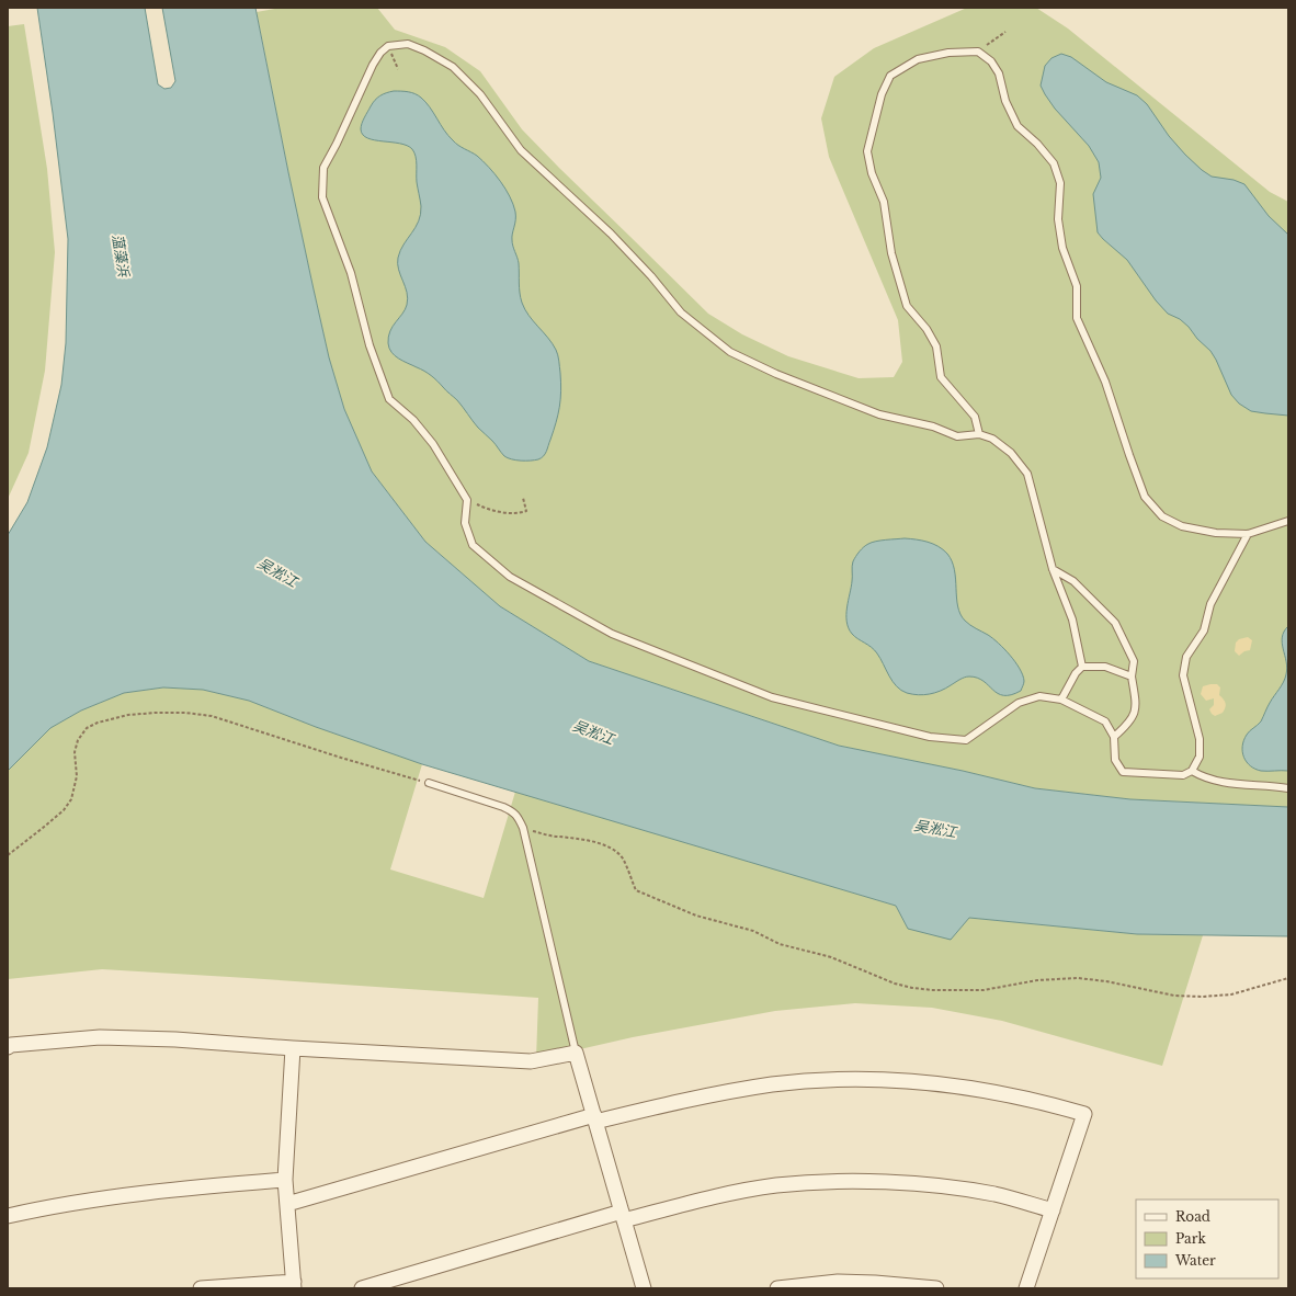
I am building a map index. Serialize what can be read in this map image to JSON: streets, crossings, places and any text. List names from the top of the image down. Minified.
{"water":["蕰藻浜","吴淞江"],"legend":["Road","Park","Water"]}
